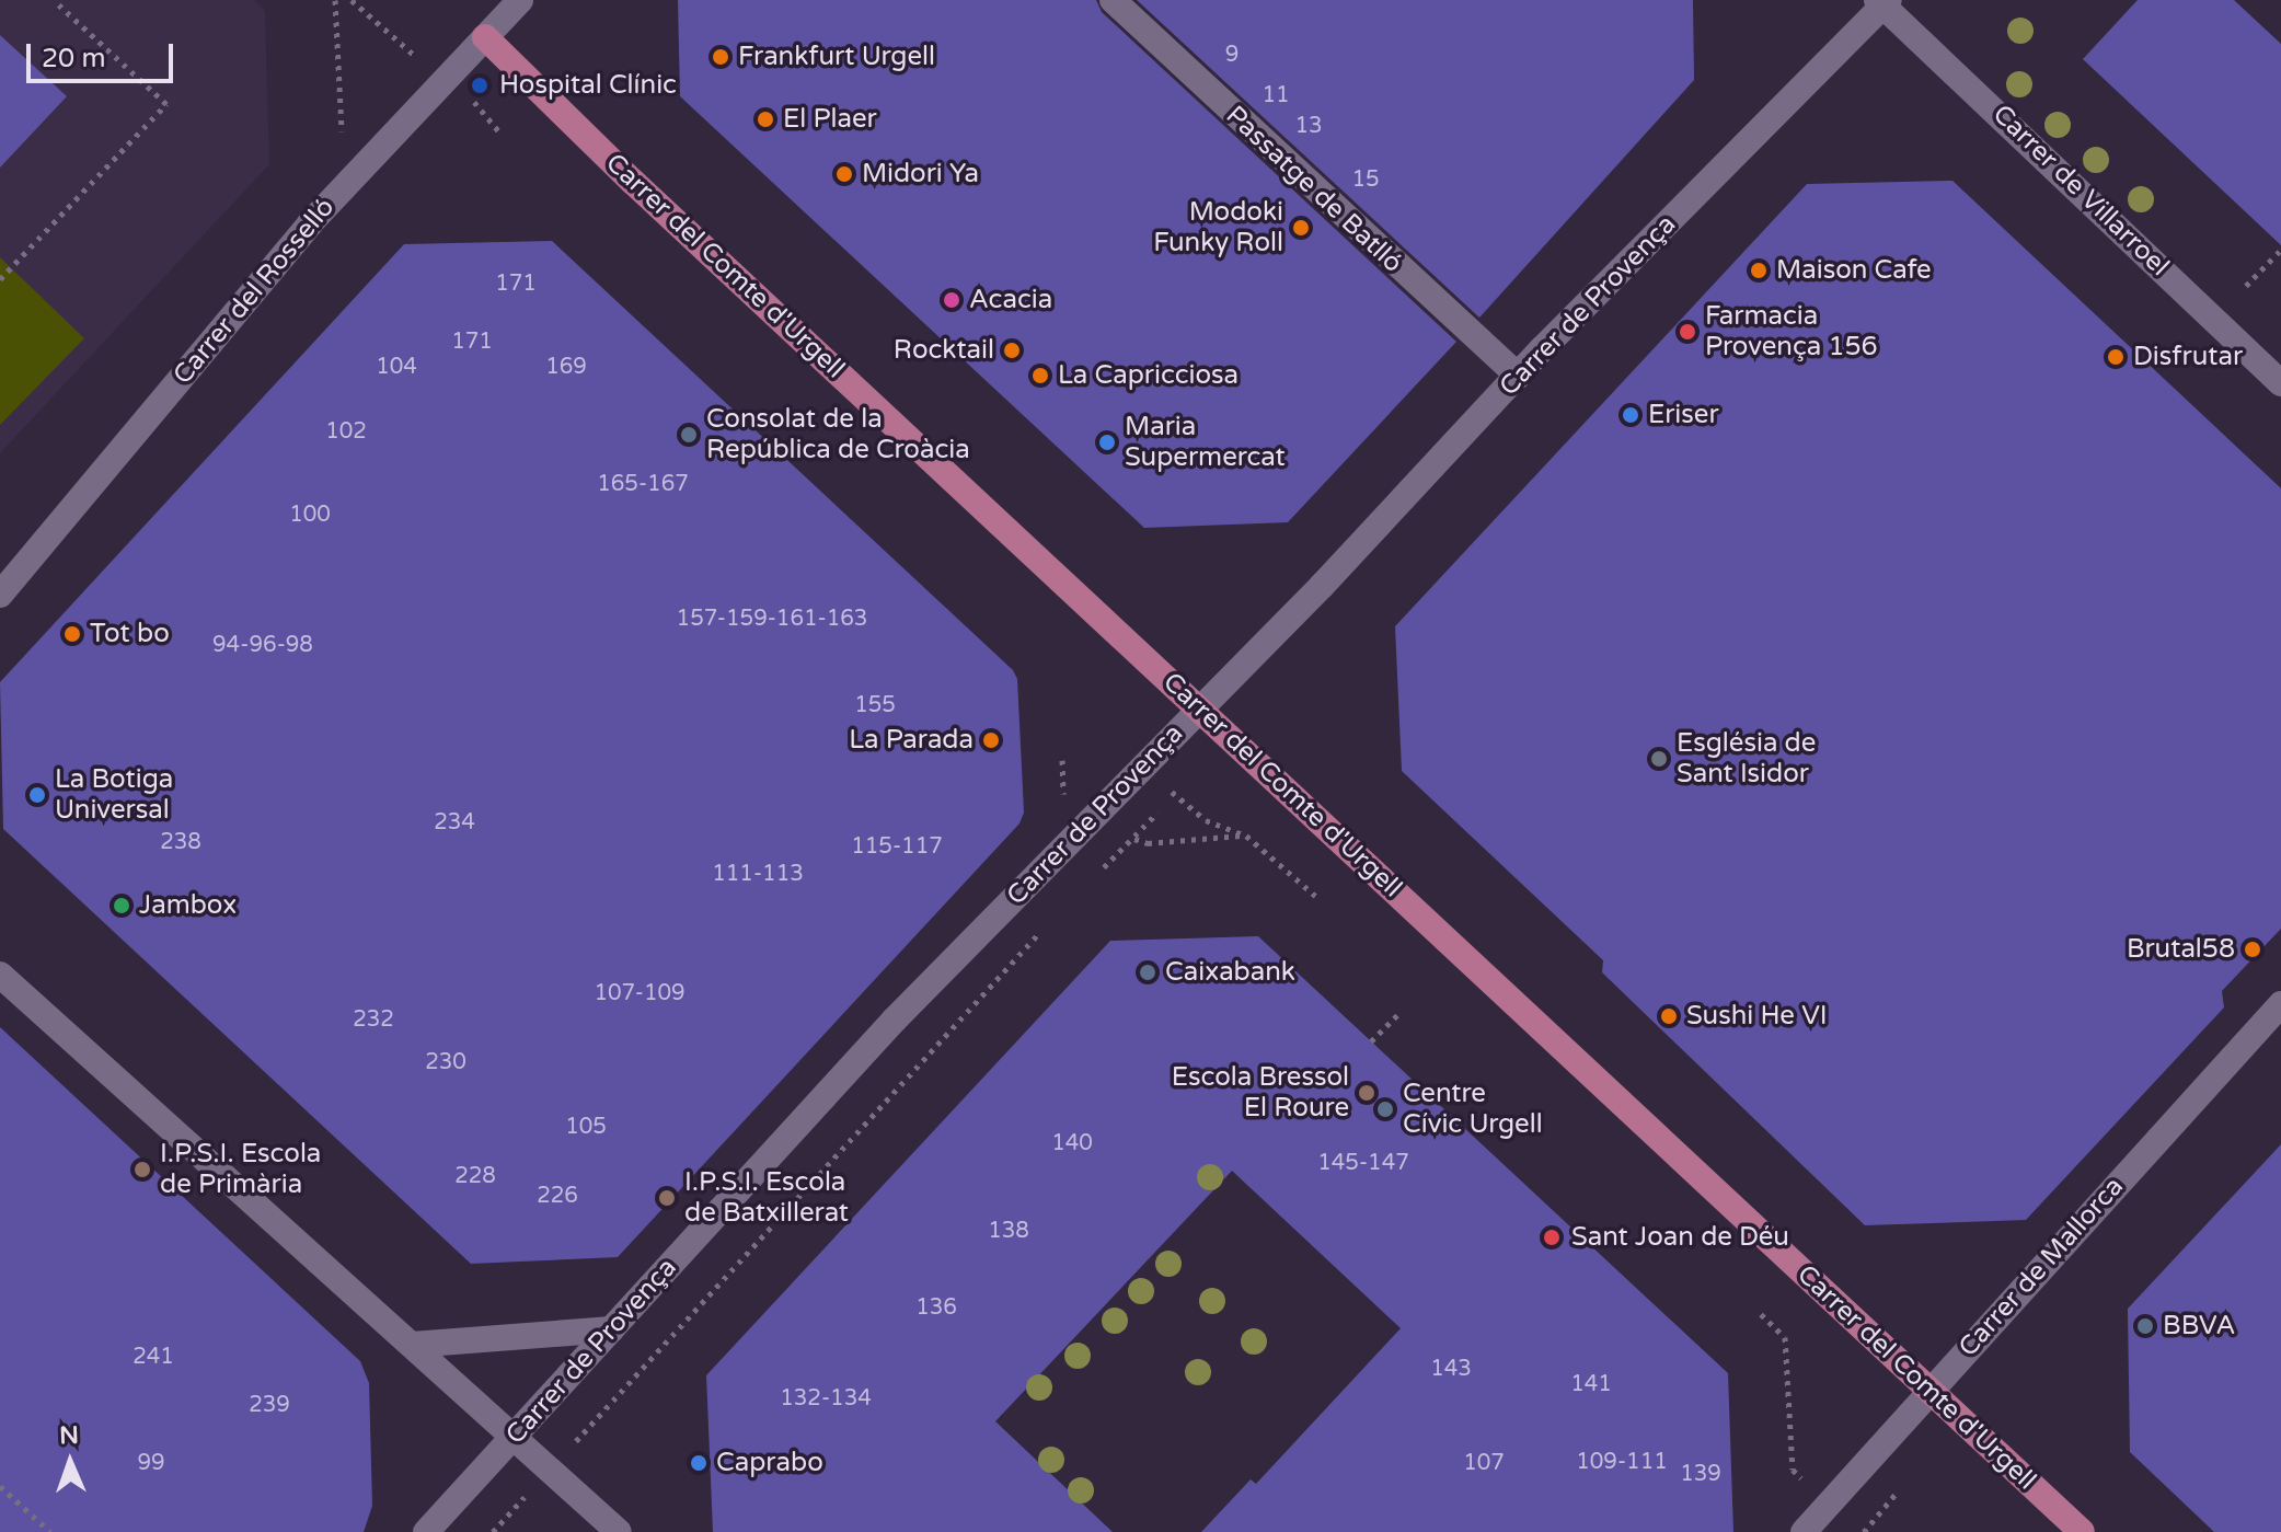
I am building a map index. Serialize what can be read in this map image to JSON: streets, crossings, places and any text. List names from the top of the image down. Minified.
{"streets":{"main road":["Carrer del Comte d'Urgell"],"street":["Passatge de Batlló","Carrer de Villarroel","Carrer del Rosselló","Carrer de Provença","Carrer de Mallorca"]},"crossings":[["Passatge de Batlló","Carrer de Provença"],["Carrer de Villarroel","Carrer de Provença"],["Carrer del Comte d'Urgell","Carrer del Rosselló"],["Carrer del Comte d'Urgell","Carrer de Provença"],["Carrer del Comte d'Urgell","Carrer de Mallorca"]],"places":["Frankfurt Urgell","Hospital Clínic","El Plaer","Midori Ya","Modoki Funky Roll","Maison Cafe","Acacia","Farmacia Provença 156","Rocktail","Disfrutar","La Capricciosa","Eriser","Consolat de la República de Croàcia","Maria Supermercat","Tot bo","La Parada","Església de Sant Isidor","La Botiga Universal","Jambox","Brutal58","Caixabank","Sushi He VI","Escola Bressol El Roure","Centre Cívic Urgell","I.P.S.I. Escola de Primària","I.P.S.I. Escola de Batxillerat","Sant Joan de Déu","BBVA","Caprabo"],"house_numbers":["9","11","13","15","171","171","104","169","102","165-167","100","157-159-161-163","94-96-98","155","234","238","115-117","111-113","107-109","232","230","105","140","145-147","228","226","138","136","241","143","141","132-134","239","109-111","99","107","139"],"scale_bar":"20 m","north":"top"}
